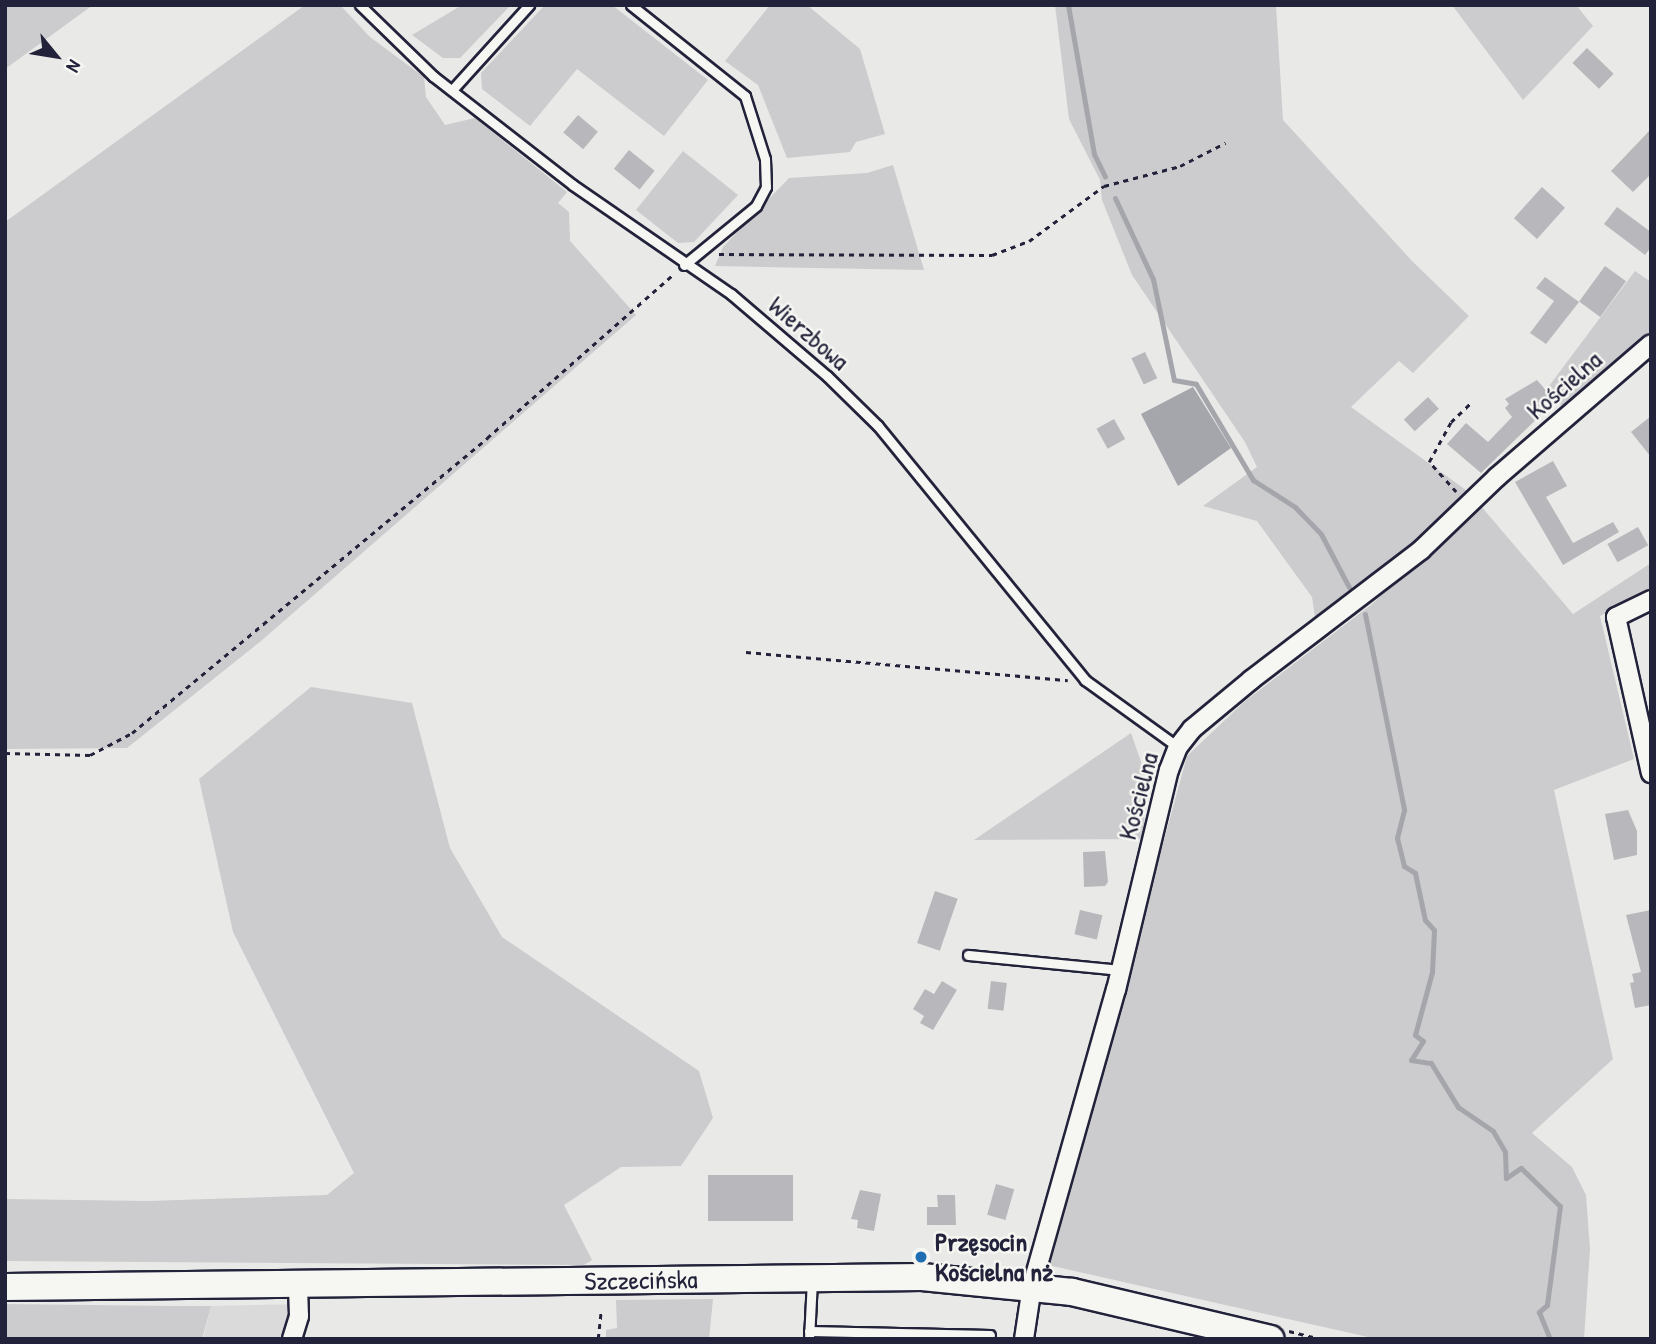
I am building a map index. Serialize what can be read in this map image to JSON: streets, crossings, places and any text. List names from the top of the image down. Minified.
{"streets":{"street":["Kościelna","Szczecińska"],"lane":["Wierzbowa"]},"crossings":[["Wierzbowa","Kościelna"],["Kościelna","Szczecińska"]],"places":["Przęsocin Kościelna nż"],"north":"bottom right"}
